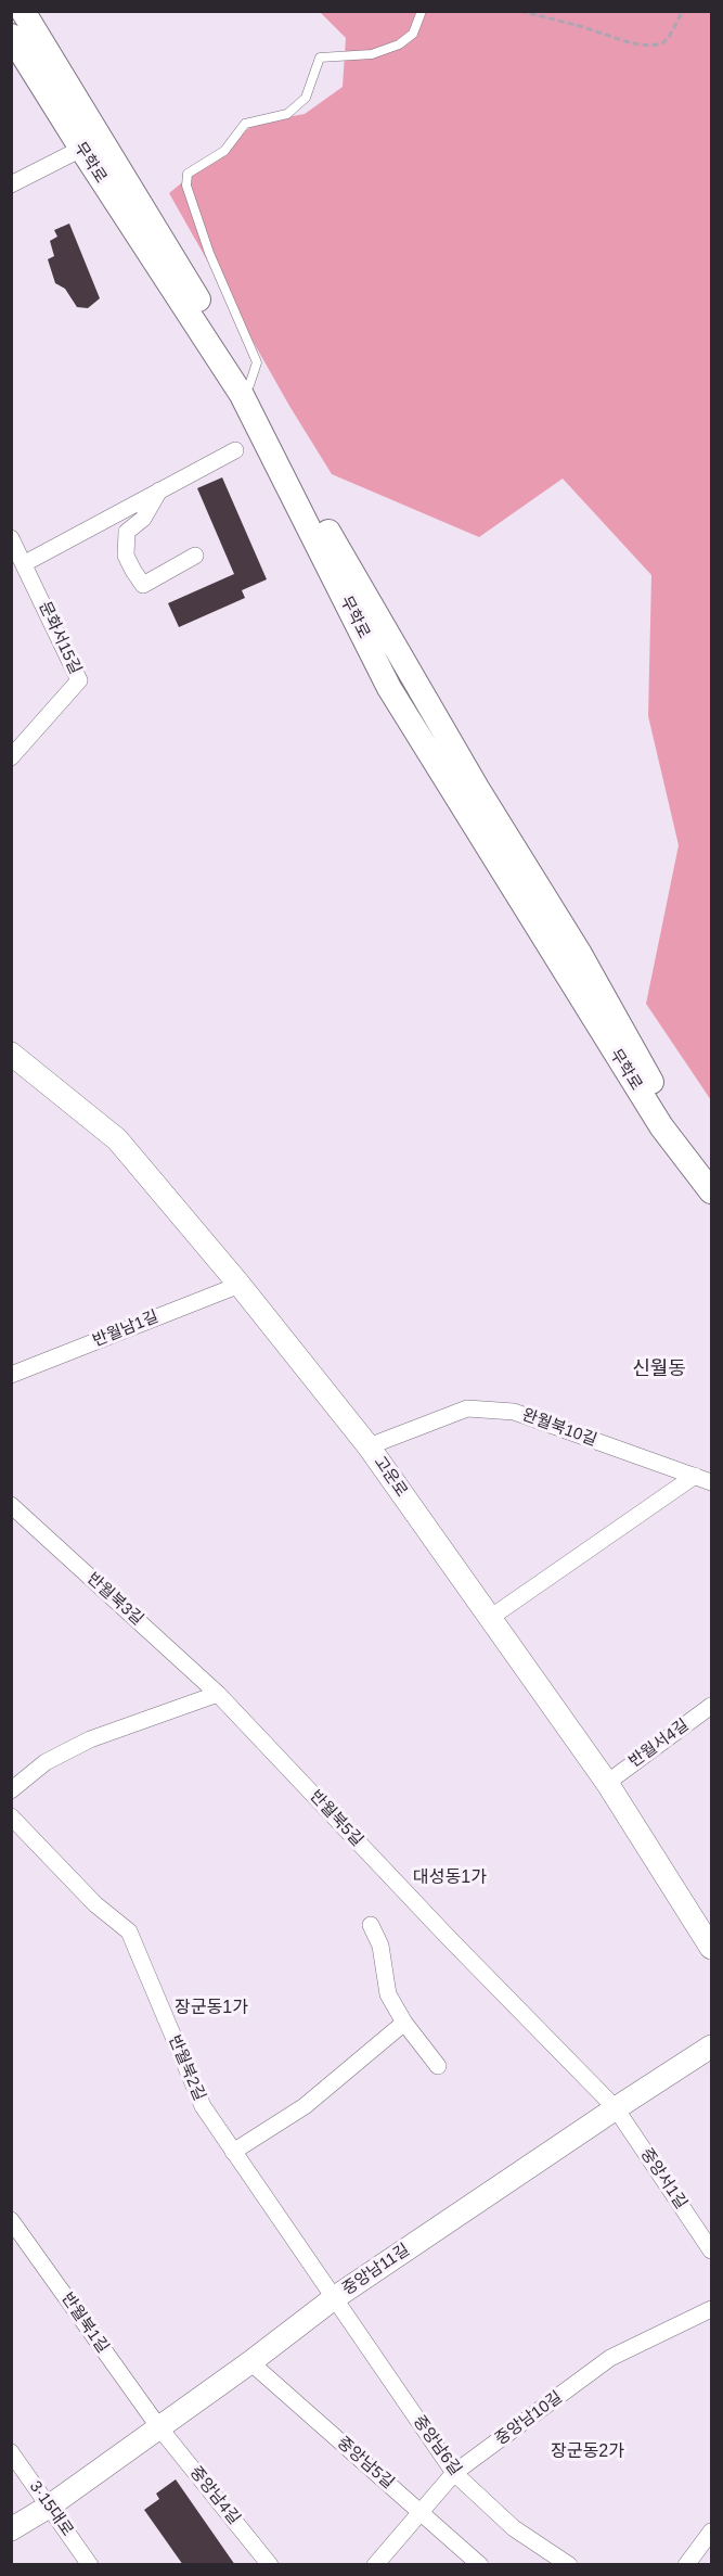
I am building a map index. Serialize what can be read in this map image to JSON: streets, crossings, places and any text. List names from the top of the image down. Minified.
{"streets":{"main road":["무학로","고운로","중앙남11길"],"street":["문화서15길","반월남1길","완월북10길","반월북3길","반월서4길","반월북5길","반월북2길","중앙서1길","반월북1길","중앙남10길","중앙남6길","중앙남5길","중앙남4길","3·15대로"]},"crossings":[["반월남1길","고운로"],["완월북10길","고운로"],["고운로","반월서4길"],["반월북3길","반월북5길"],["반월북5길","중앙서1길"],["반월북5길","중앙남11길"],["반월북2길","중앙남11길"],["반월북2길","중앙남6길"],["중앙서1길","중앙남11길"],["중앙남11길","반월북1길"],["중앙남11길","중앙남6길"],["중앙남11길","중앙남5길"],["중앙남11길","중앙남4길"],["중앙남11길","3·15대로"],["반월북1길","중앙남4길"],["중앙남10길","중앙남6길"],["중앙남10길","중앙남5길"]],"districts":["신월동","대성동1가","장군동1가","장군동2가"]}
